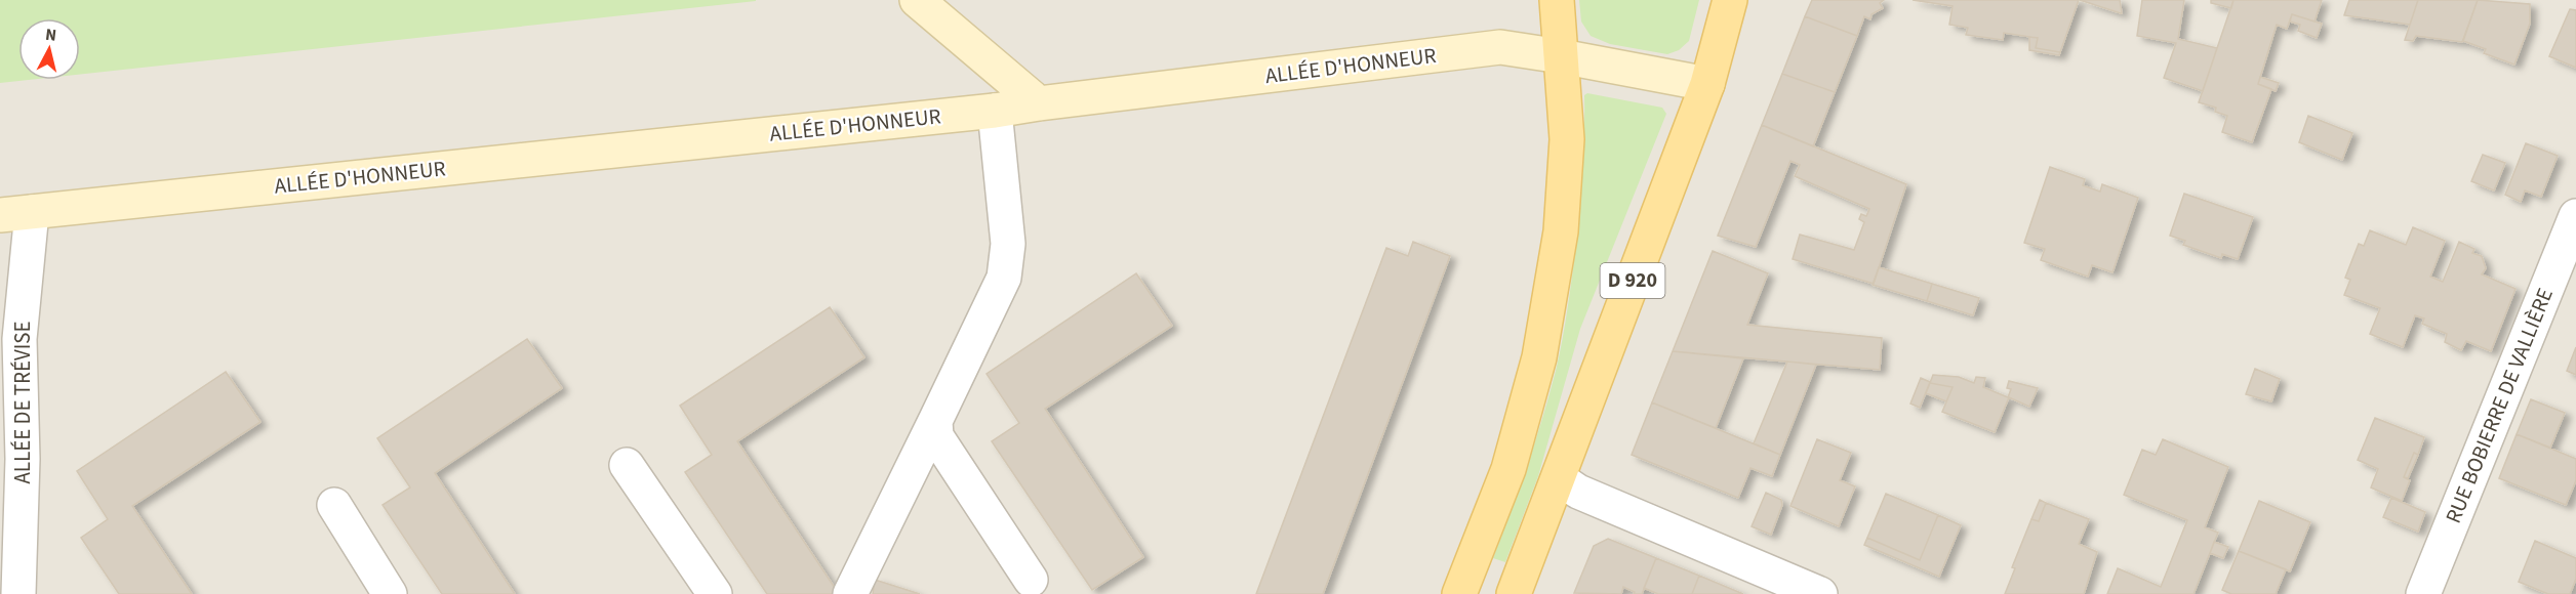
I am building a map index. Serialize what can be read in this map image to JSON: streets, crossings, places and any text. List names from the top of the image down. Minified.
{"streets":{"main road":["ALLÉE D'HONNEUR","D 920"],"street":["ALLÉE DE TRÉVISE","RUE BOBIERRE DE VALLIÈRE"]},"crossings":[["ALLÉE D'HONNEUR","D 920"],["ALLÉE D'HONNEUR","ALLÉE DE TRÉVISE"]],"north":"top"}
